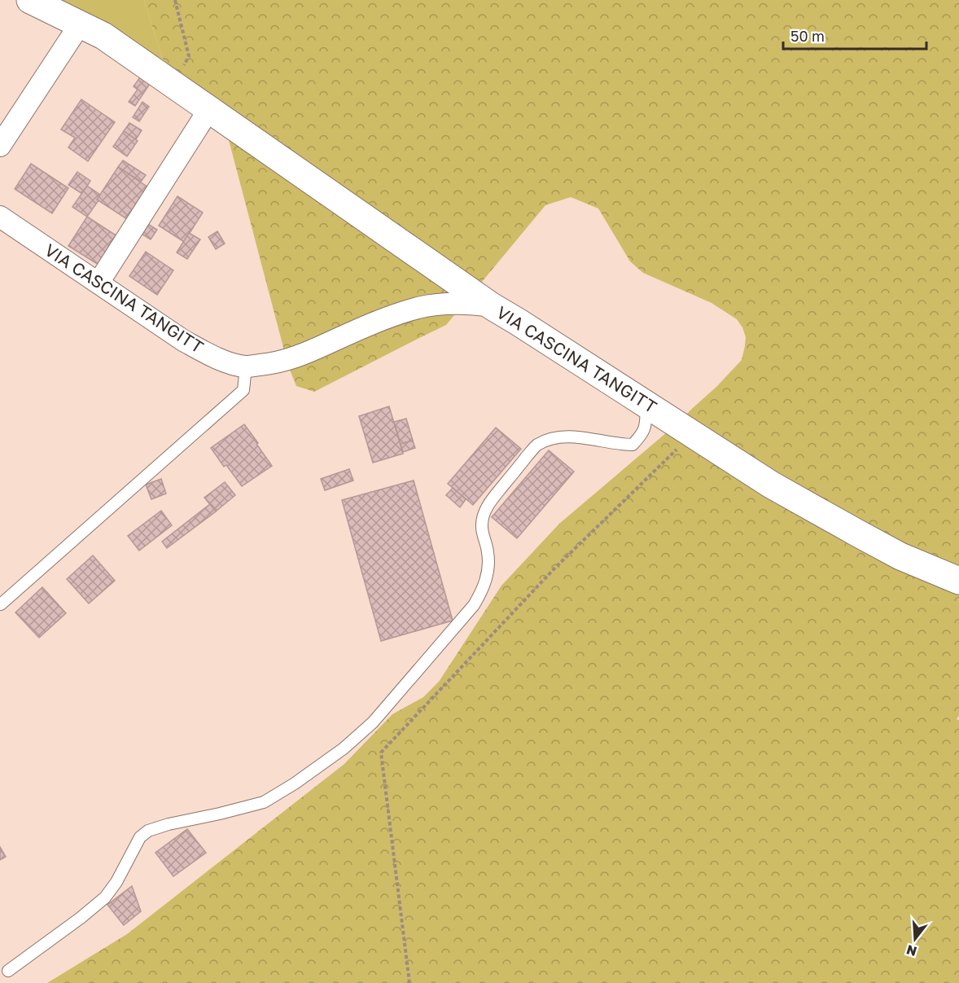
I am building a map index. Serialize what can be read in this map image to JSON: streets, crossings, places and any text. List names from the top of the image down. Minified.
{"streets":{"street":["VIA CASCINA TANGITT"]},"scale_bar":"50 m","north":"bottom"}
